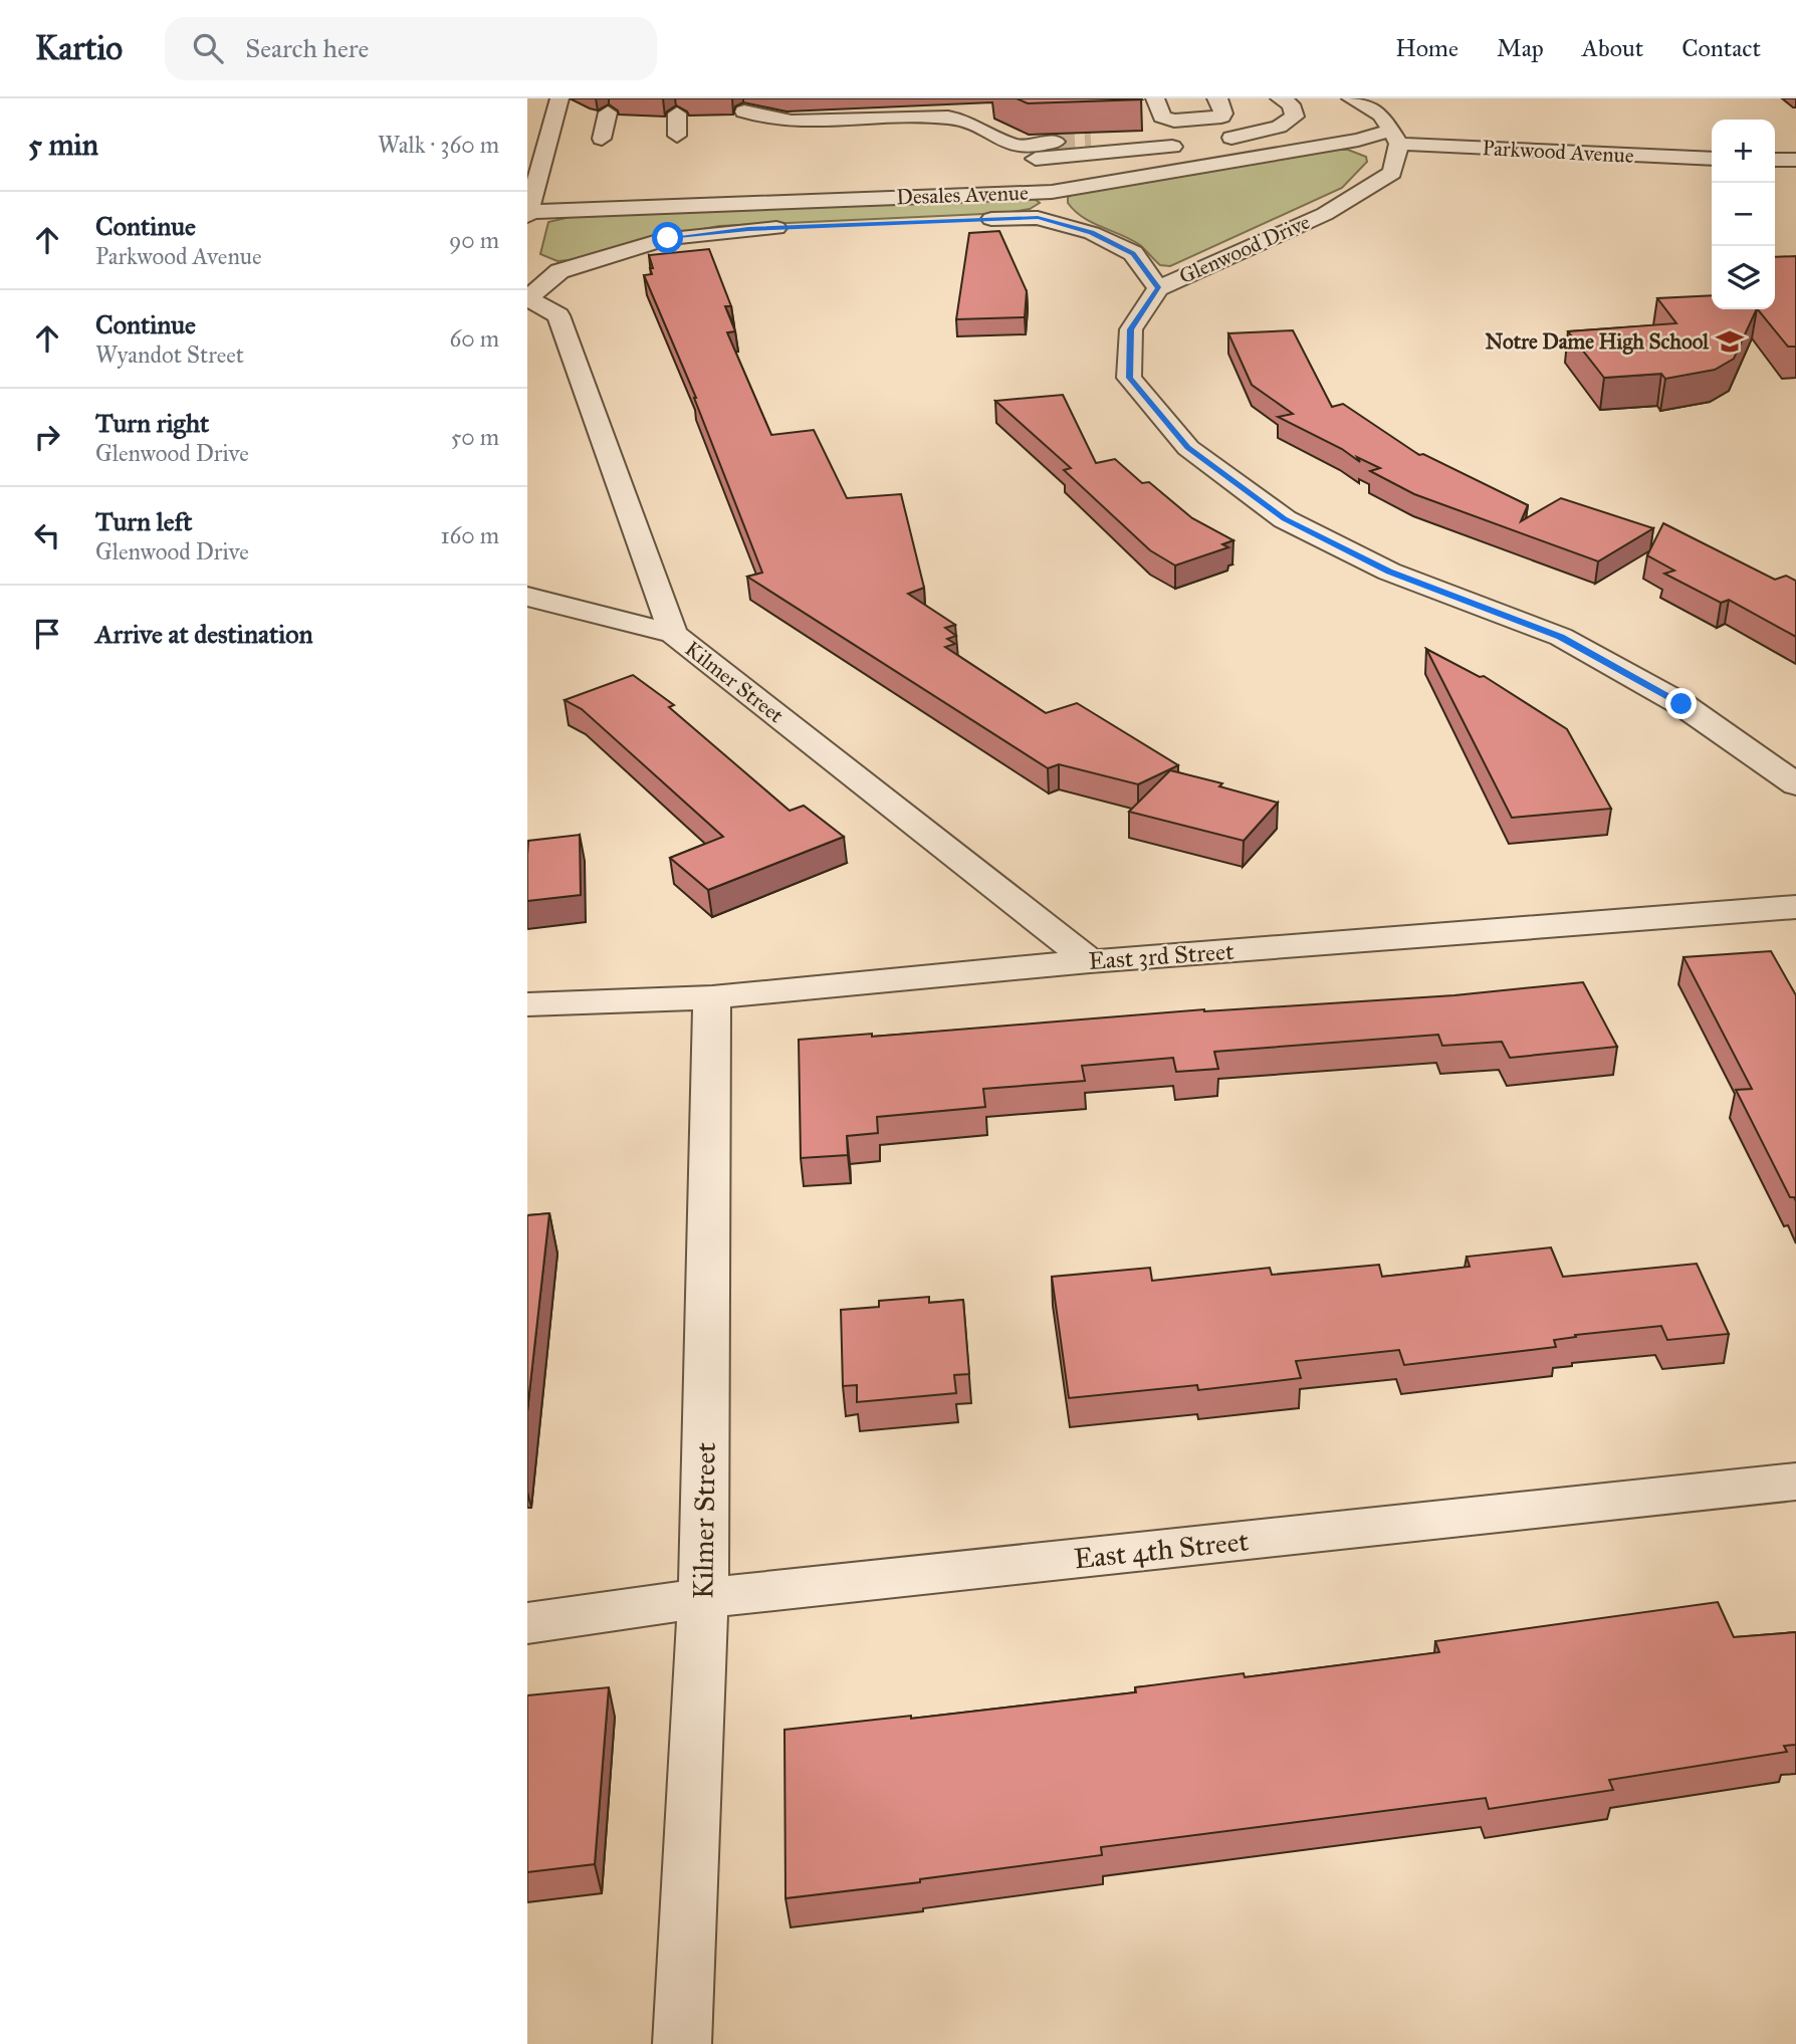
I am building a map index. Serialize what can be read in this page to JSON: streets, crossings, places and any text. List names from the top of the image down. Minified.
{"streets":{"street":["Parkwood Avenue","Desales Avenue","Glenwood Drive","Kilmer Street","East 3rd Street","East 4th Street"]},"crossings":[["Parkwood Avenue","Desales Avenue"],["Parkwood Avenue","Glenwood Drive"],["Desales Avenue","Glenwood Drive"],["Kilmer Street","East 3rd Street"],["Kilmer Street","East 4th Street"]],"places":{"school or university":["Notre Dame High School"]},"page":{"header":"Kartio","search":"Search here","nav":["Home","Map","About","Contact"],"heading":["5 min","Walk · 360 m"],"map_buttons":["+","−"],"list":[["Continue","Parkwood Avenue","90 m"],["Continue","Wyandot Street","60 m"],["Turn right","Glenwood Drive","50 m"],["Turn left","Glenwood Drive","160 m"],"Arrive at destination"]}}
